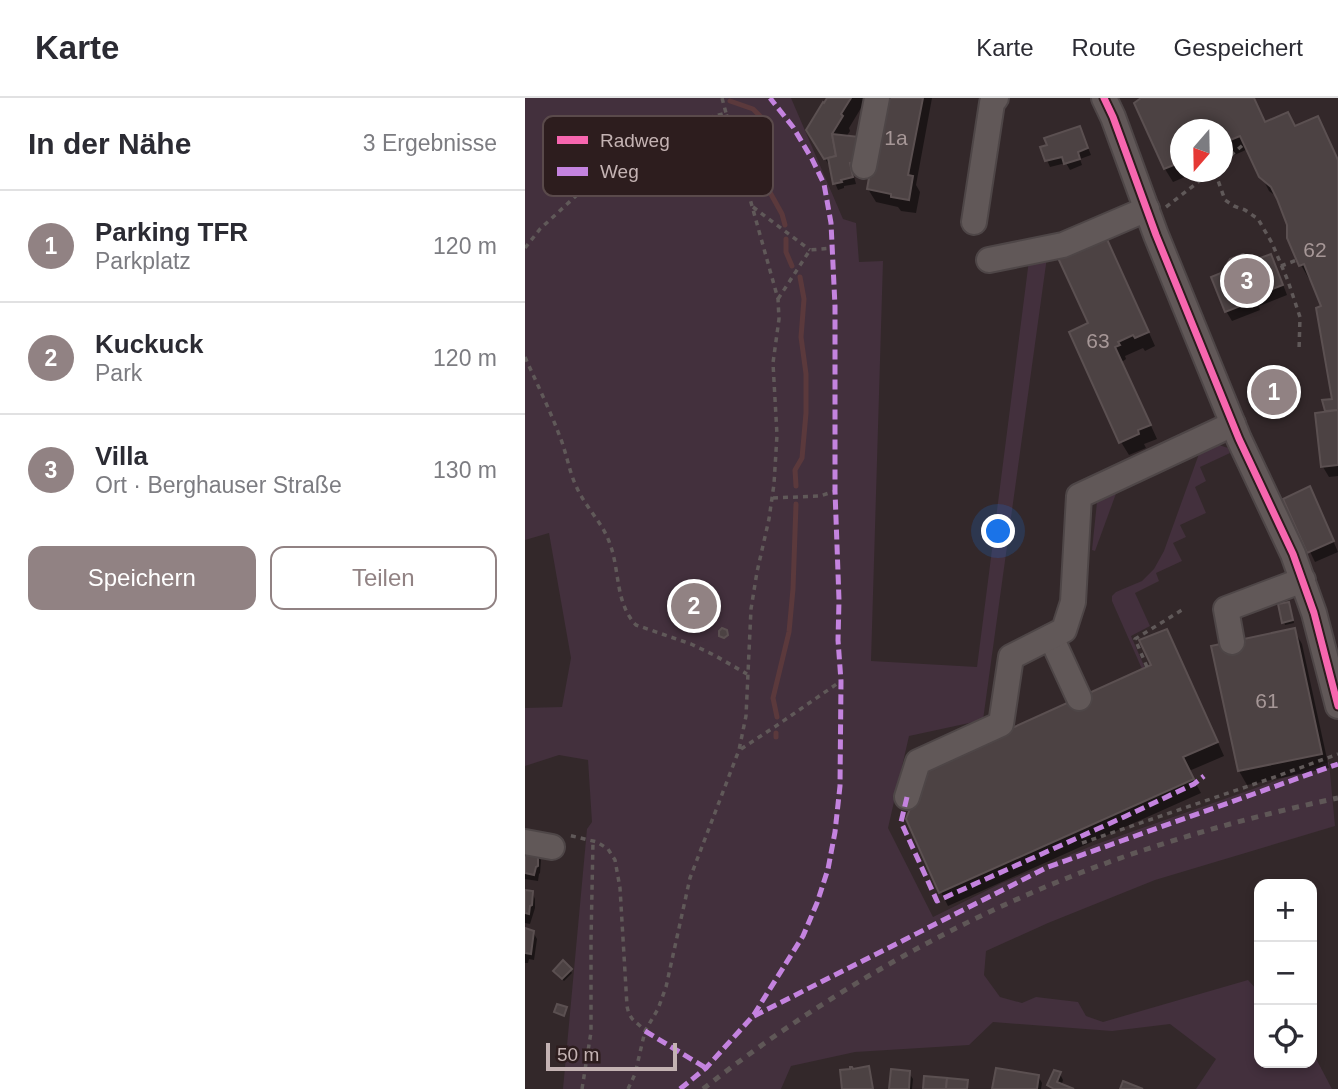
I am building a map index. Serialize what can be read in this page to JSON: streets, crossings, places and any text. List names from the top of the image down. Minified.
{"house_numbers":["1a","62","63","61"],"legend":["Radweg","Weg"],"scale_bar":"50 m","north":"bottom","page":{"header":"Karte","nav":["Karte","Route","Gespeichert"],"heading":["In der Nähe","3 Ergebnisse"],"list":[{"mark":"1","name":"Parking TFR","note":"Parkplatz","value":"120 m"},{"mark":"2","name":"Kuckuck","note":"Park","value":"120 m"},{"mark":"3","name":"Villa","note":"Ort · Berghauser Straße","value":"130 m"}],"pins":["3","1","2"],"buttons":["Speichern","Teilen"],"map_buttons":["+","−"],"scale":"50 m"}}
